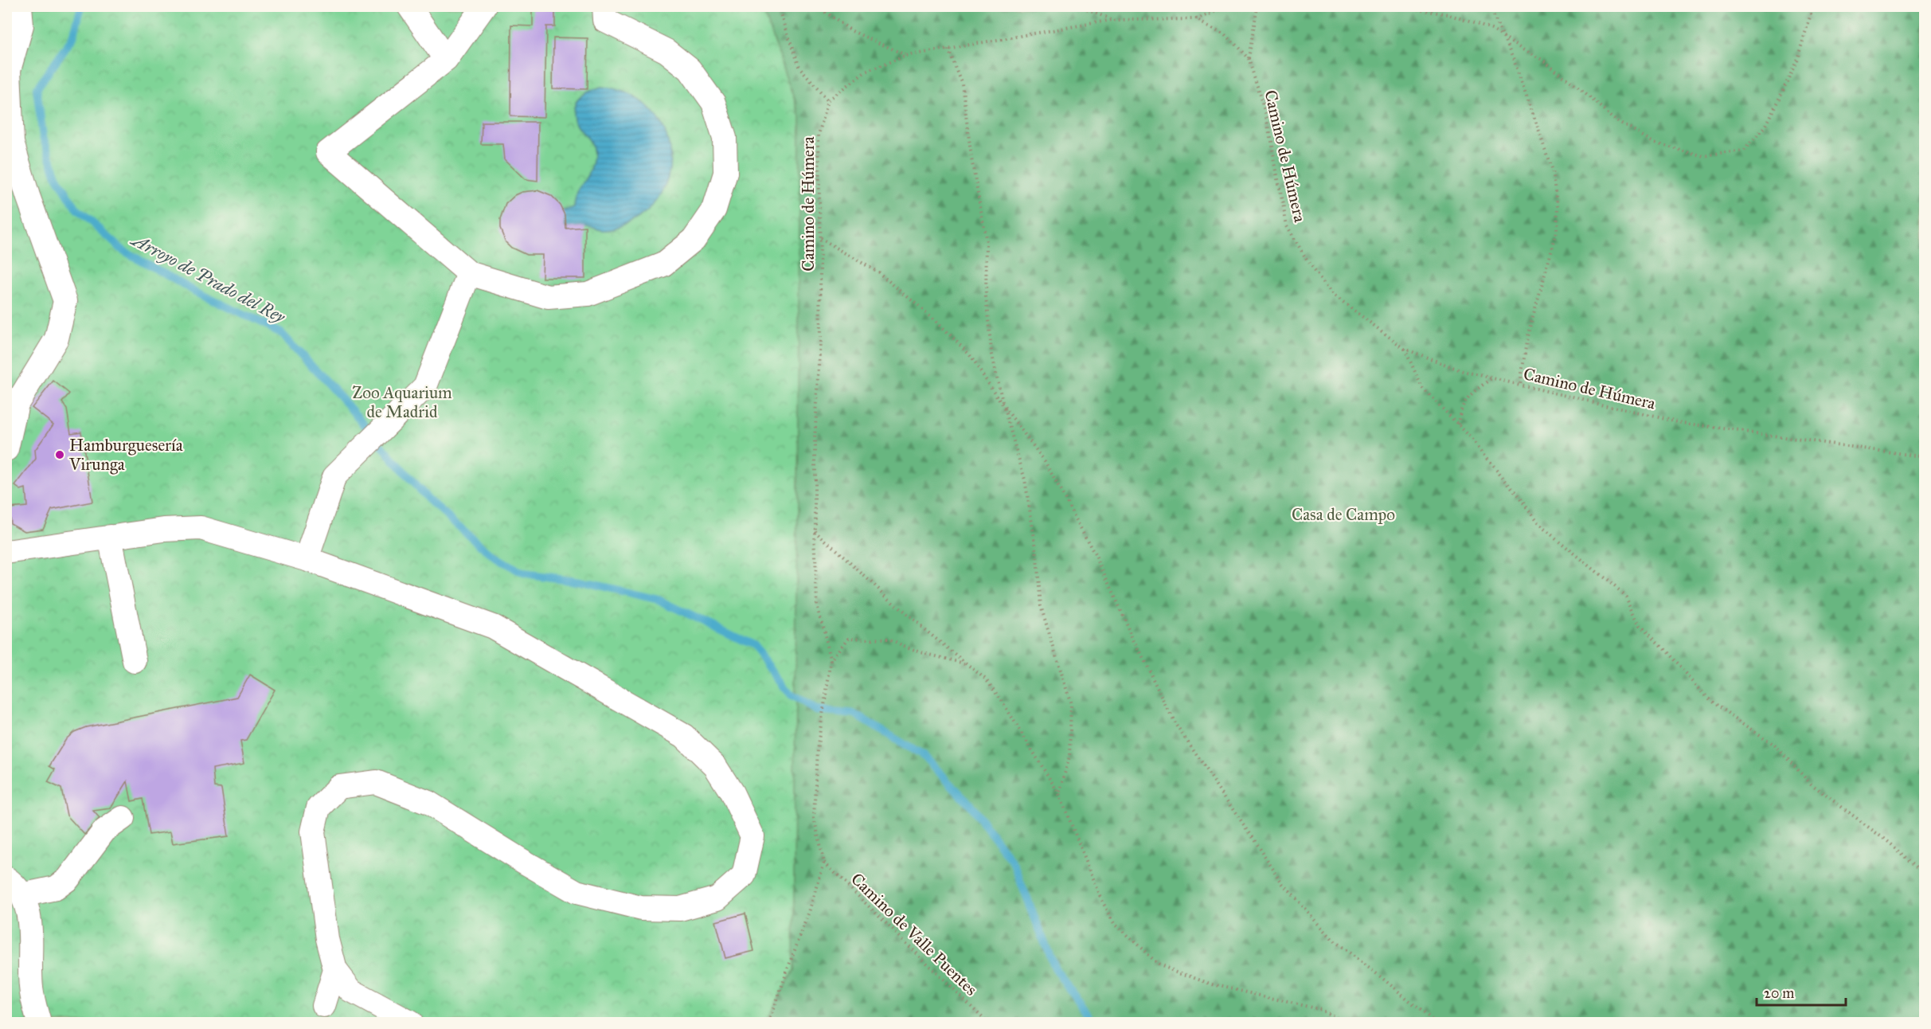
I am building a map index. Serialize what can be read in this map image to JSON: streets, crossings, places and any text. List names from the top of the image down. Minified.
{"streets":{"path":["Camino de Húmera","Camino de Valle Puentes"]},"water":["Arroyo de Prado del Rey"],"parks":["Zoo Aquarium de Madrid","Casa de Campo"],"places":["Hamburguesería Virunga"],"scale_bar":"20 m"}
